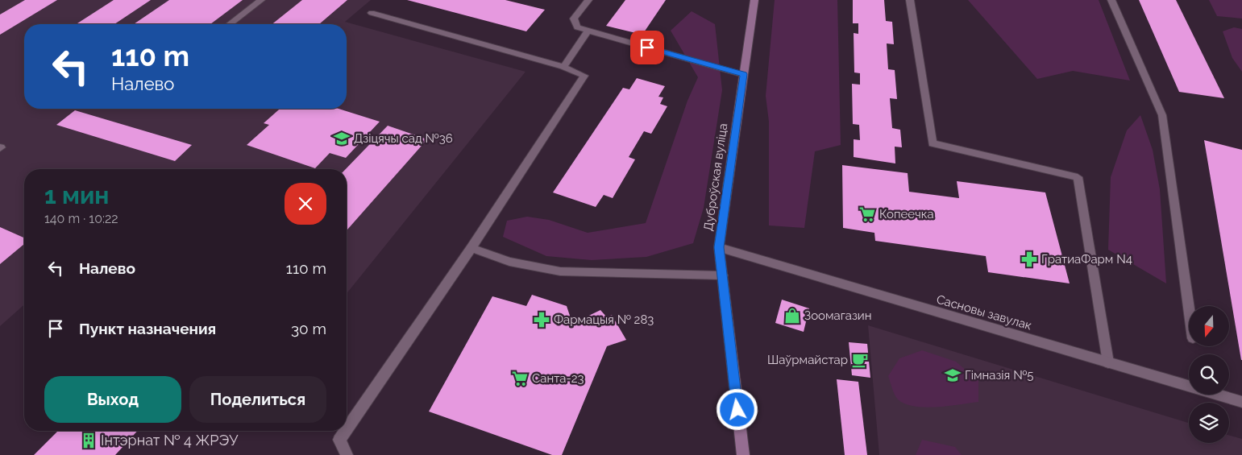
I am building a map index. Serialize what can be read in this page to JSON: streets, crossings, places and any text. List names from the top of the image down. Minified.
{"streets":{"main road":["Дуброўская вуліца"],"street":["Сасновы завулак"]},"crossings":[["Дуброўская вуліца","Сасновы завулак"]],"places":{"school or university":["Дзіцячы сад №36","Гімназія №5"],"supermarket":["Копеечка","Санта-23"],"pharmacy":["ГратиаФарм N4","Фармацыя № 283"],"shop":["Зоомагазин"],"cafe":["Шаўрмайстар"],"building":["Інтэрнат № 4 ЖРЭУ"]},"north":"bottom","page":{"turn":["110 m","Налево"],"heading":["1 мин","140 m · 10:22"],"list":[{"name":"Налево","value":"110 m"},{"name":"Пункт назначения","value":"30 m"}],"buttons":["Выход","Поделиться"]}}
